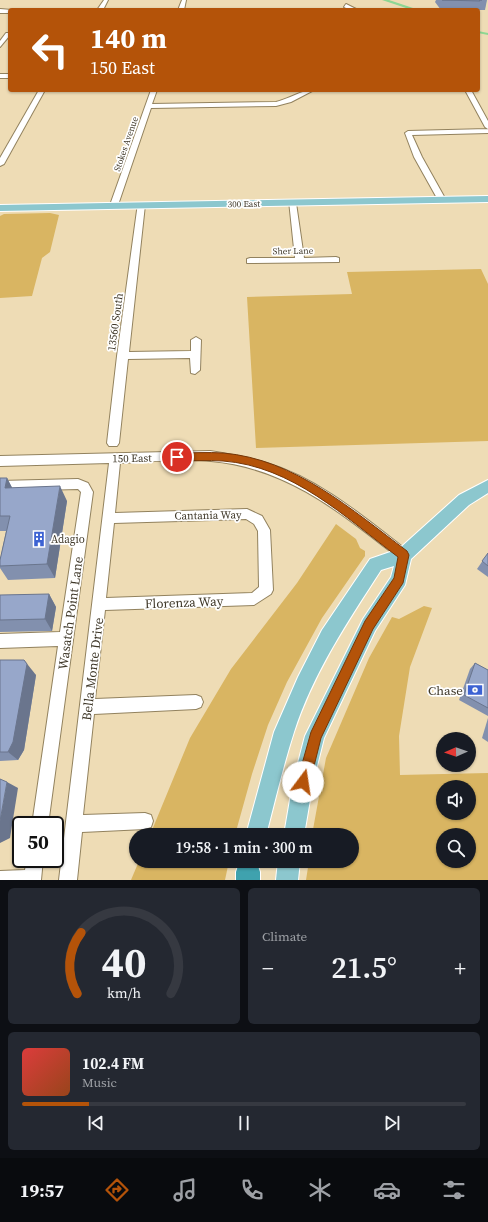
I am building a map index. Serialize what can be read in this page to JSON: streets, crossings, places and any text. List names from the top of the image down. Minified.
{"streets":{"main road":["300 East"],"street":["Stokes Avenue","Sher Lane","13560 South","150 East","Cantania Way","Florenza Way","Wasatch Point Lane","Bella Monte Drive"]},"crossings":[["Stokes Avenue","300 East"],["300 East","13560 South"],["150 East","Bella Monte Drive"],["Cantania Way","Florenza Way"],["Cantania Way","Bella Monte Drive"],["Florenza Way","Bella Monte Drive"]],"places":{"building":["Adagio"],"bank":["Chase"]},"north":"left","page":{"turn":["140 m","150 East"],"limit":"50","trip":"19:58 · 1 min · 300 m","tile":"Climate","heat":["−","21.5°","+"],"song":["102.4 FM","Music"],"tabs":"19:57","gauge":["40","km/h"]}}
